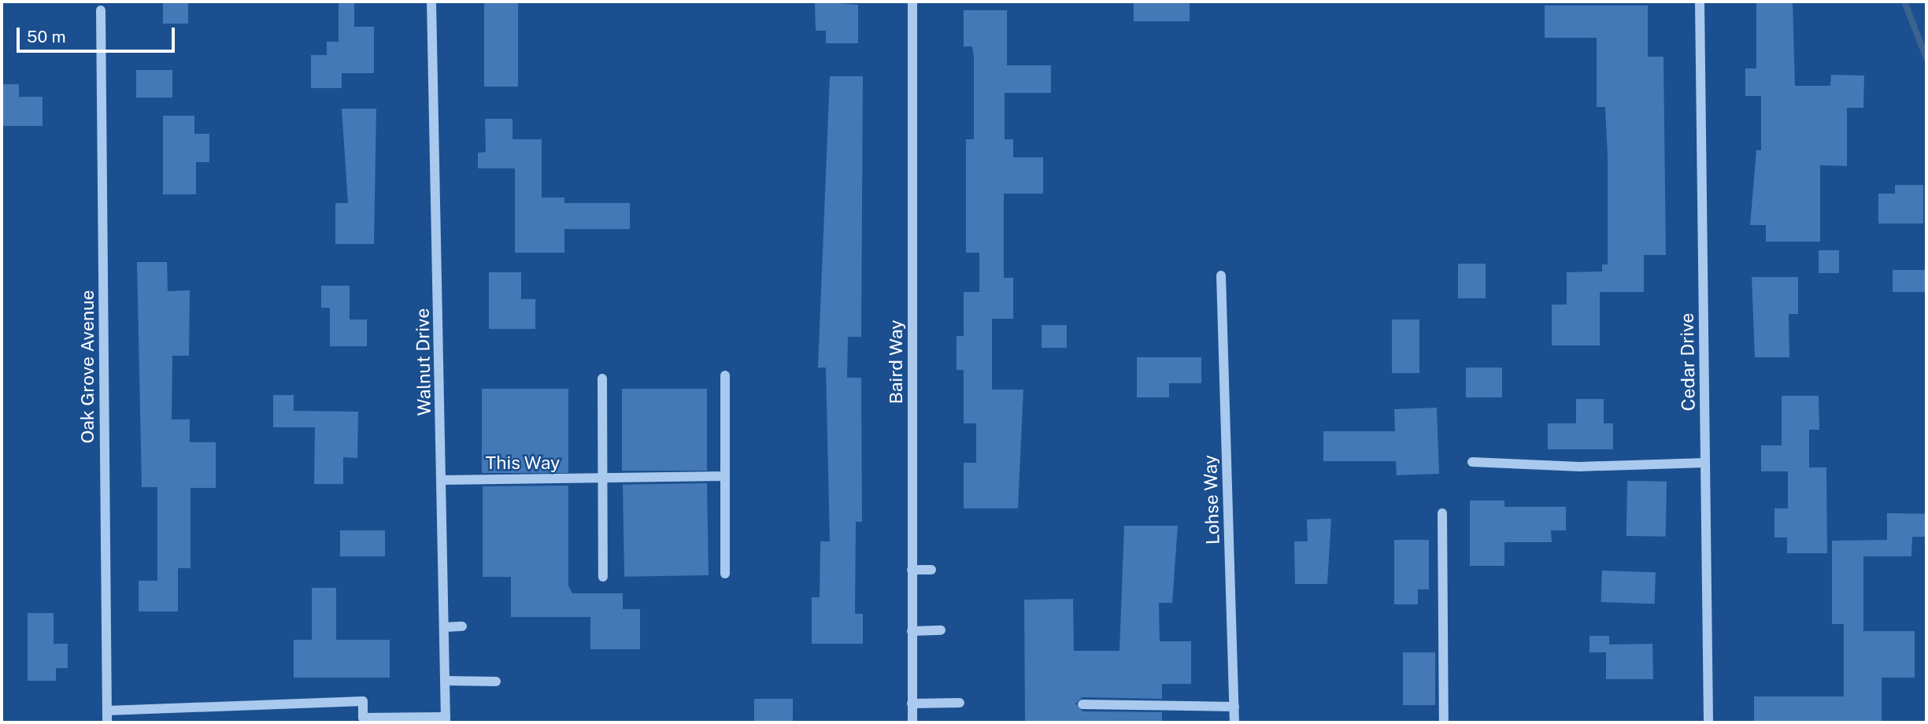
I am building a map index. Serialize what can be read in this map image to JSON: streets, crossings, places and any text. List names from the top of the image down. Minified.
{"streets":{"street":["Walnut Drive","Baird Way","Cedar Drive","Oak Grove Avenue","This Way","Lohse Way"]},"crossings":[["Walnut Drive","This Way"]],"scale_bar":"50 m"}
